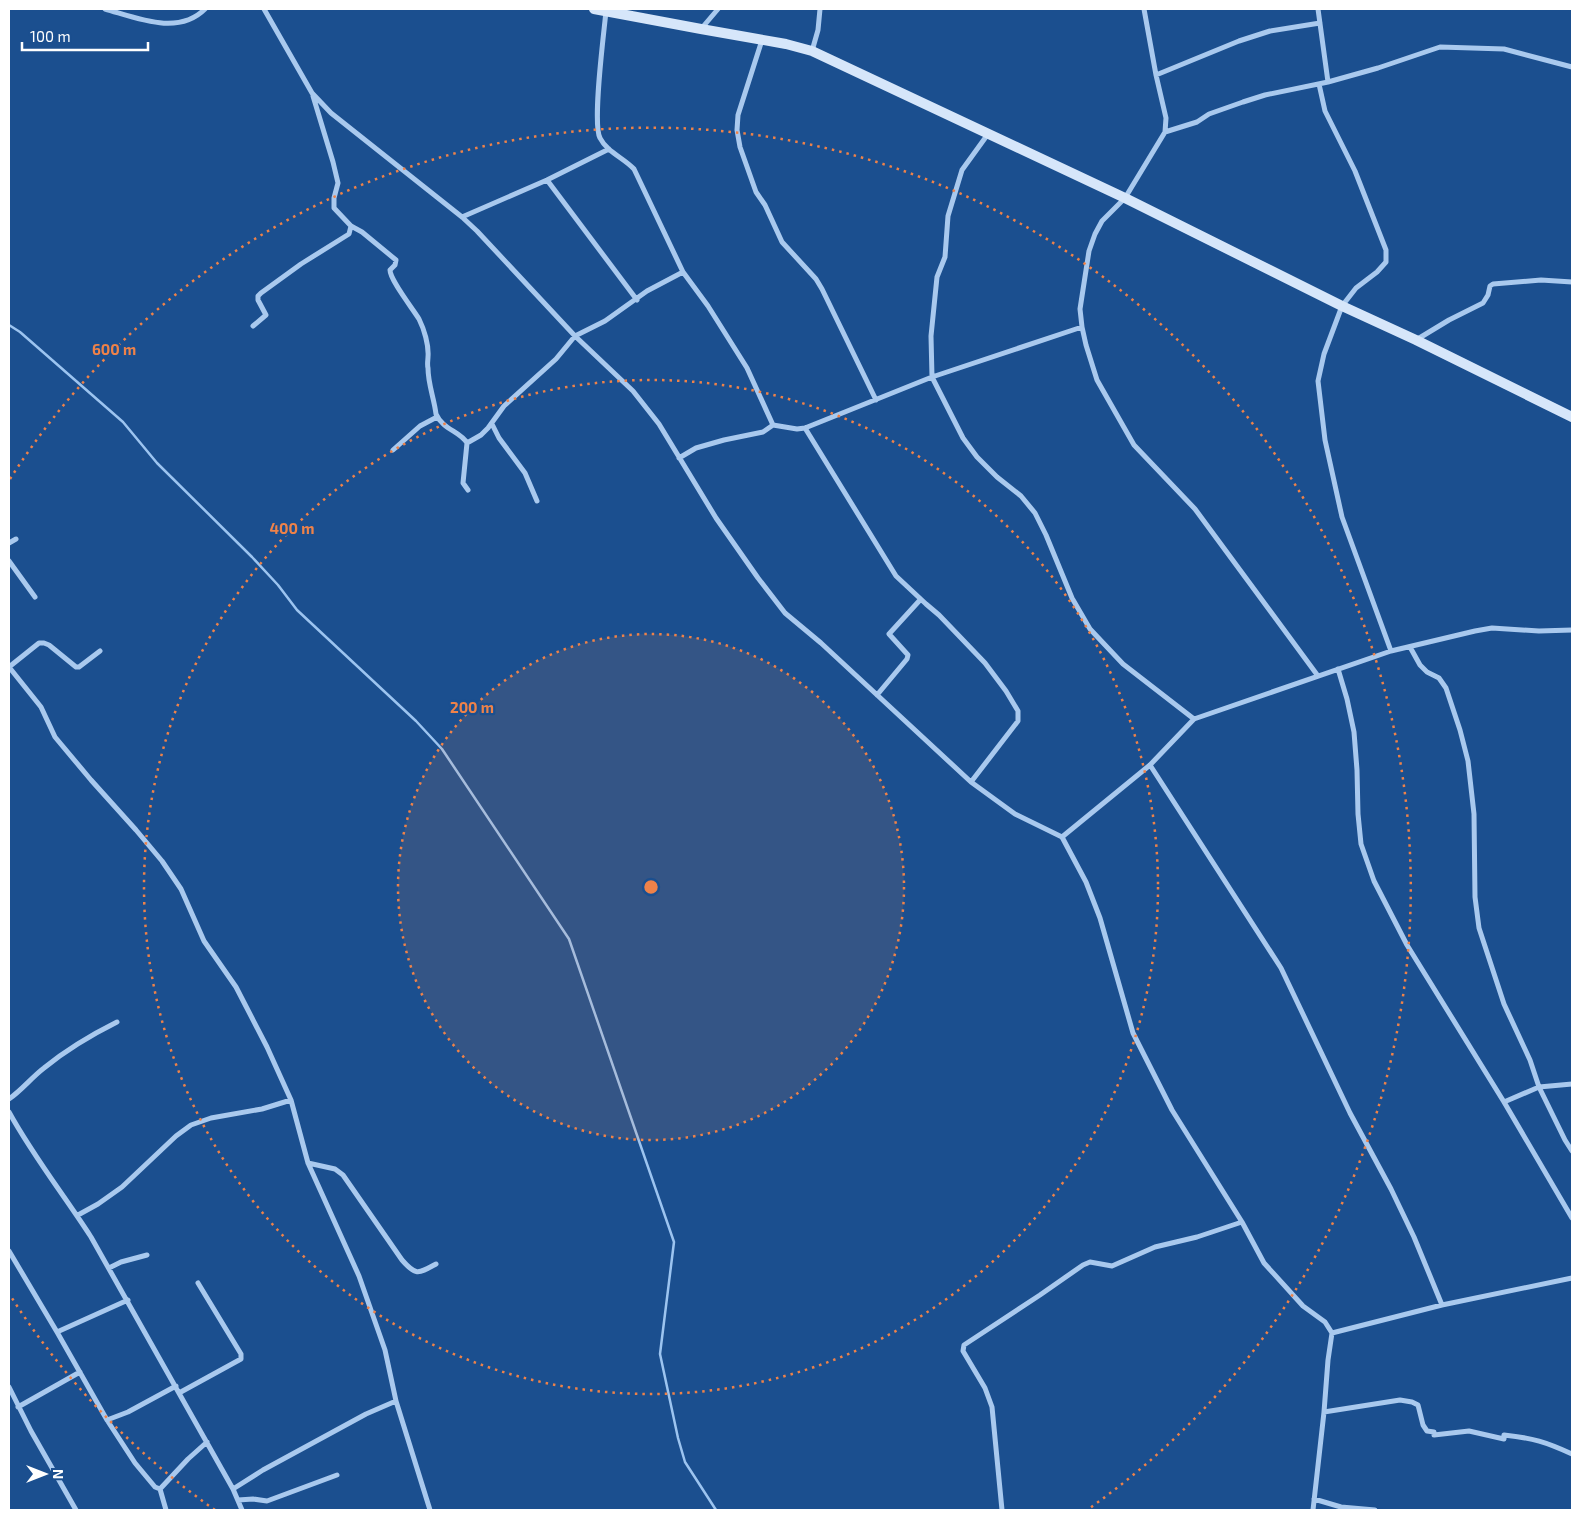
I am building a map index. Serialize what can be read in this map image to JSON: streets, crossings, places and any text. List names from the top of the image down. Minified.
{"scale_bar":"100 m","north":"right","rings":["600 m","400 m","200 m"]}
